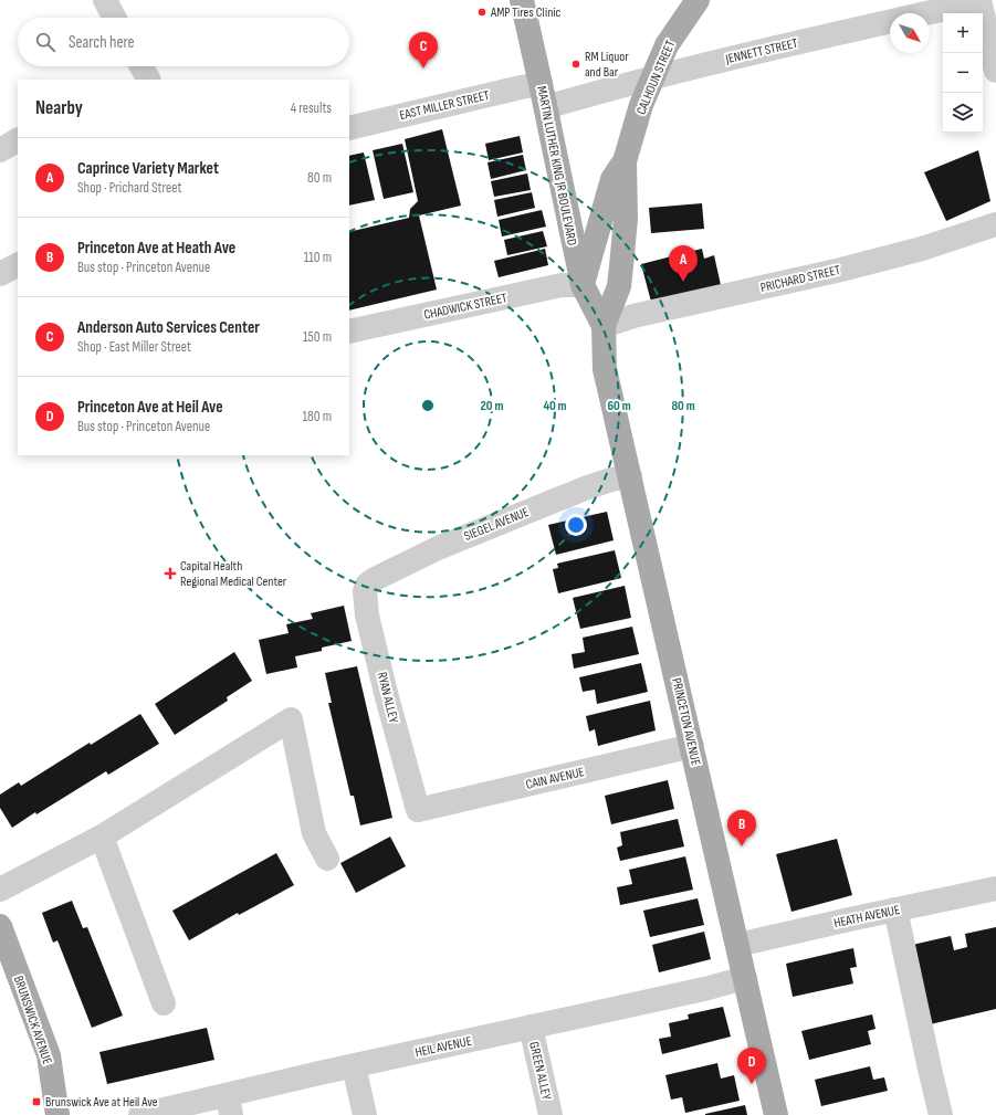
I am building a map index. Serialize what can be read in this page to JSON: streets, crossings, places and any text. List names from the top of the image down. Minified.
{"streets":{"main road":["CALHOUN STREET","MARTIN LUTHER KING JR BOULEVARD","PRINCETON AVENUE","BRUNSWICK AVENUE"],"street":["JENNETT STREET","EAST MILLER STREET","PRICHARD STREET","CHADWICK STREET","SIEGEL AVENUE","RYAN ALLEY","CAIN AVENUE","HEATH AVENUE","HEIL AVENUE","GREEN ALLEY"]},"crossings":[["JENNETT STREET","CALHOUN STREET"],["JENNETT STREET","MARTIN LUTHER KING JR BOULEVARD"],["CALHOUN STREET","MARTIN LUTHER KING JR BOULEVARD"],["CALHOUN STREET","PRICHARD STREET"],["CALHOUN STREET","CHADWICK STREET"],["CALHOUN STREET","PRINCETON AVENUE"],["EAST MILLER STREET","MARTIN LUTHER KING JR BOULEVARD"],["MARTIN LUTHER KING JR BOULEVARD","PRICHARD STREET"],["MARTIN LUTHER KING JR BOULEVARD","CHADWICK STREET"],["MARTIN LUTHER KING JR BOULEVARD","PRINCETON AVENUE"],["PRICHARD STREET","PRINCETON AVENUE"],["SIEGEL AVENUE","RYAN ALLEY"],["SIEGEL AVENUE","PRINCETON AVENUE"],["RYAN ALLEY","CAIN AVENUE"],["PRINCETON AVENUE","CAIN AVENUE"],["PRINCETON AVENUE","HEATH AVENUE"],["PRINCETON AVENUE","HEIL AVENUE"],["HEIL AVENUE","GREEN ALLEY"]],"places":{"other":["AMP Tires Clinic","RM Liquor and Bar"],"health":["Capital Health Regional Medical Center"],"transit":["Brunswick Ave at Heil Ave"]},"north":"bottom right","page":{"map_buttons":["+","−"],"search":"Search here","pins":["C","A","B","D"],"heading":["Nearby","4 results"],"list":[{"mark":"A","name":"Caprince Variety Market","note":"Shop · Prichard Street","value":"80 m"},{"mark":"B","name":"Princeton Ave at Heath Ave","note":"Bus stop · Princeton Avenue","value":"110 m"},{"mark":"C","name":"Anderson Auto Services Center","note":"Shop · East Miller Street","value":"150 m"},{"mark":"D","name":"Princeton Ave at Heil Ave","note":"Bus stop · Princeton Avenue","value":"180 m"}]},"rings":["20 m","40 m","60 m","80 m"]}
